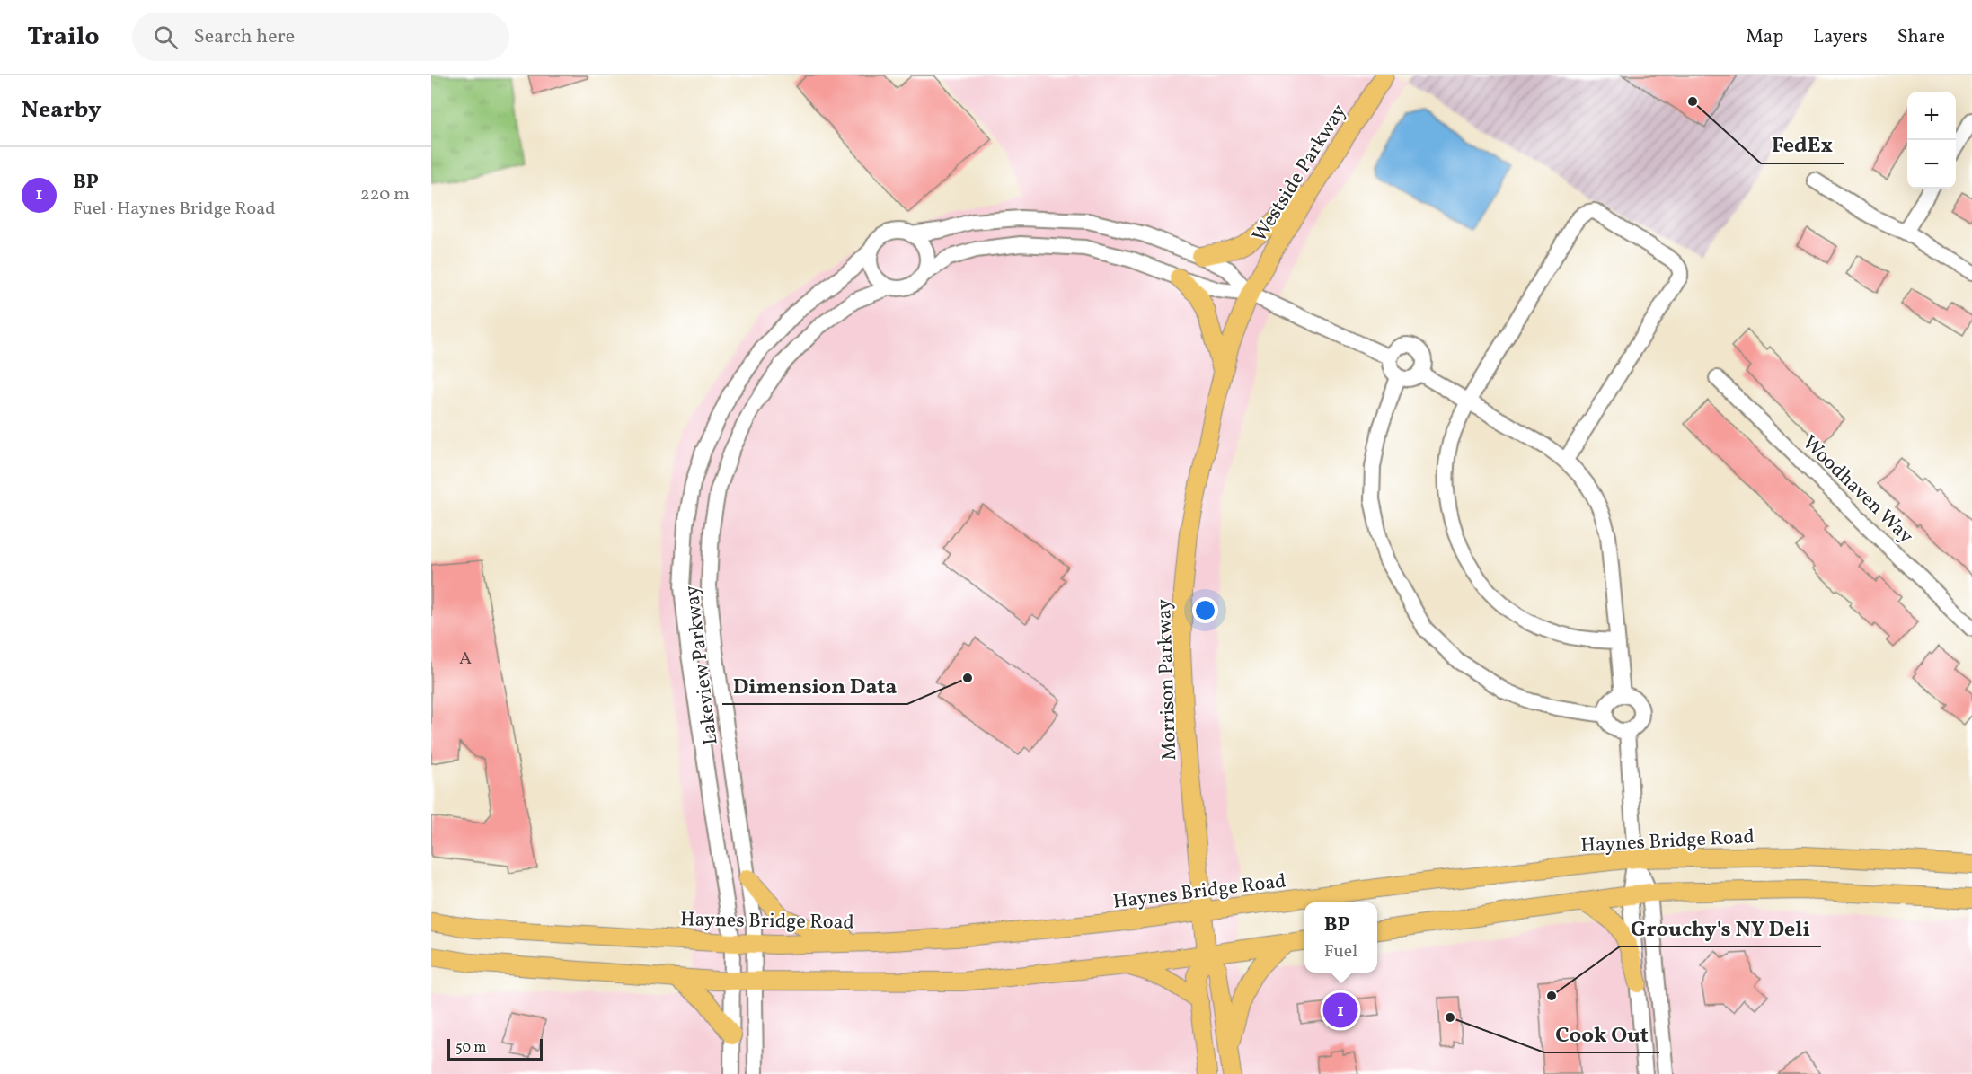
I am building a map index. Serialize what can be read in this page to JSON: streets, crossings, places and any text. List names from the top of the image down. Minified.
{"streets":{"main road":["Westside Parkway","Morrison Parkway","Haynes Bridge Road"],"street":["Woodhaven Way","Lakeview Parkway"]},"crossings":[["Westside Parkway","Morrison Parkway"],["Lakeview Parkway","Haynes Bridge Road"],["Morrison Parkway","Haynes Bridge Road"]],"places":["FedEx","Dimension Data","Grouchy's NY Deli","Cook Out"],"house_numbers":["A"],"scale_bar":"50 m","page":{"header":"Trailo","search":"Search here","nav":["Map","Layers","Share"],"heading":"Nearby","map_buttons":["+","−"],"list":[{"mark":"1","name":"BP","note":"Fuel · Haynes Bridge Road","value":"220 m"}],"popup":["BP","Fuel"],"pins":"1","scale":"50 m"}}
